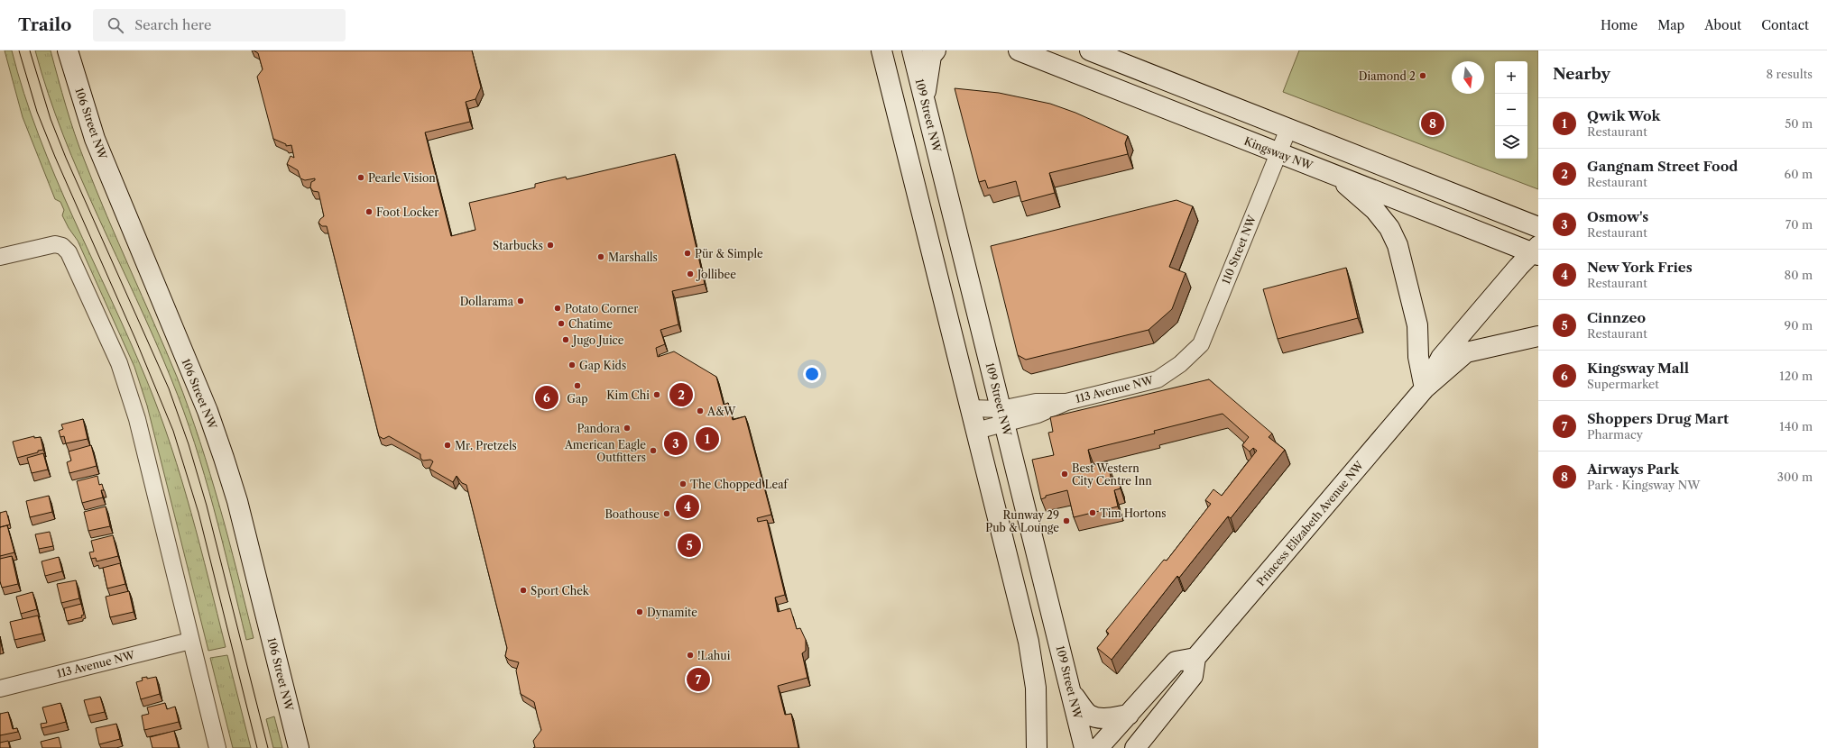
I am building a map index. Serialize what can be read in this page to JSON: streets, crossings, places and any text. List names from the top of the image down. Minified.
{"streets":{"main road":["109 Street NW","106 Street NW","Kingsway NW","Princess Elizabeth Avenue NW"],"street":["110 Street NW","113 Avenue NW"]},"crossings":[["109 Street NW","113 Avenue NW"],["Kingsway NW","110 Street NW"],["Kingsway NW","Princess Elizabeth Avenue NW"],["110 Street NW","113 Avenue NW"]],"places":["Diamond 2","Pearle Vision","Foot Locker","Starbucks","Pür & Simple","Marshalls","Jollibee","Dollarama","Potato Corner","Chatime","Jugo Juice","Gap Kids","Gap","Kim Chi","A&W","Pandora","Mr. Pretzels","American Eagle Outfitters","Best Western City Centre Inn","The Chopped Leaf","Tim Hortons","Boathouse","Runway 29 Pub & Lounge","Sport Chek","Dynamite","!Lahui"],"north":"bottom","page":{"header":"Trailo","search":"Search here","nav":["Home","Map","About","Contact"],"heading":["Nearby","8 results"],"map_buttons":["+","−"],"list":[{"mark":"1","name":"Qwik Wok","note":"Restaurant","value":"50 m"},{"mark":"2","name":"Gangnam Street Food","note":"Restaurant","value":"60 m"},{"mark":"3","name":"Osmow's","note":"Restaurant","value":"70 m"},{"mark":"4","name":"New York Fries","note":"Restaurant","value":"80 m"},{"mark":"5","name":"Cinnzeo","note":"Restaurant","value":"90 m"},{"mark":"6","name":"Kingsway Mall","note":"Supermarket","value":"120 m"},{"mark":"7","name":"Shoppers Drug Mart","note":"Pharmacy","value":"140 m"},{"mark":"8","name":"Airways Park","note":"Park · Kingsway NW","value":"300 m"}],"pins":["8","2","6","1","3","4","5","7"]}}
